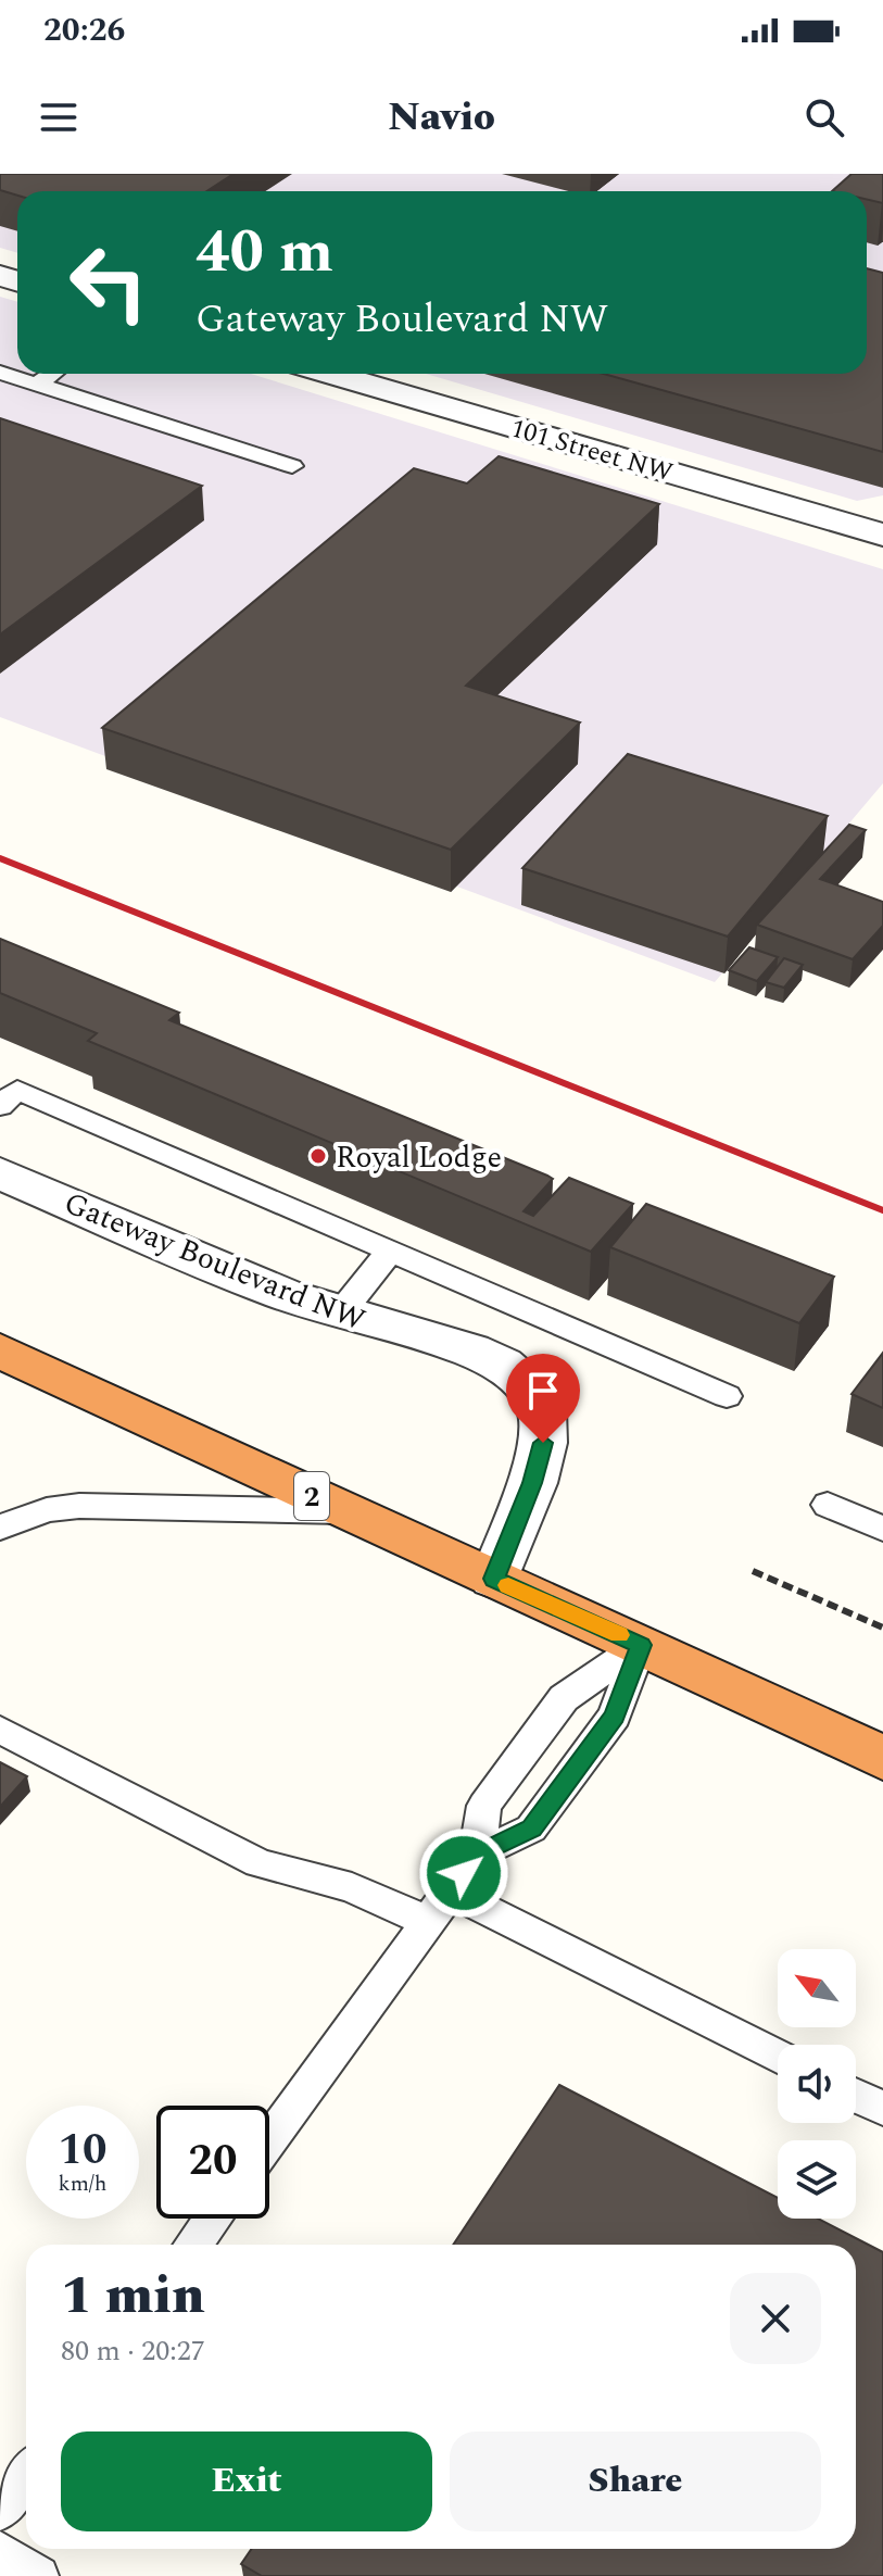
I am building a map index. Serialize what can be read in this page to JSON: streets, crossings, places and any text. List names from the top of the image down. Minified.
{"streets":{"highway":["2"],"street":["101 Street NW","Gateway Boulevard NW"]},"crossings":[["Gateway Boulevard NW","2"]],"places":["Royal Lodge"],"north":"top left","page":{"status":"20:26","header":"Navio","turn":["40 m","Gateway Boulevard NW"],"speed":"10 km/h","limit":"20","heading":["1 min","80 m · 20:27"],"buttons":["Exit","Share"]}}
